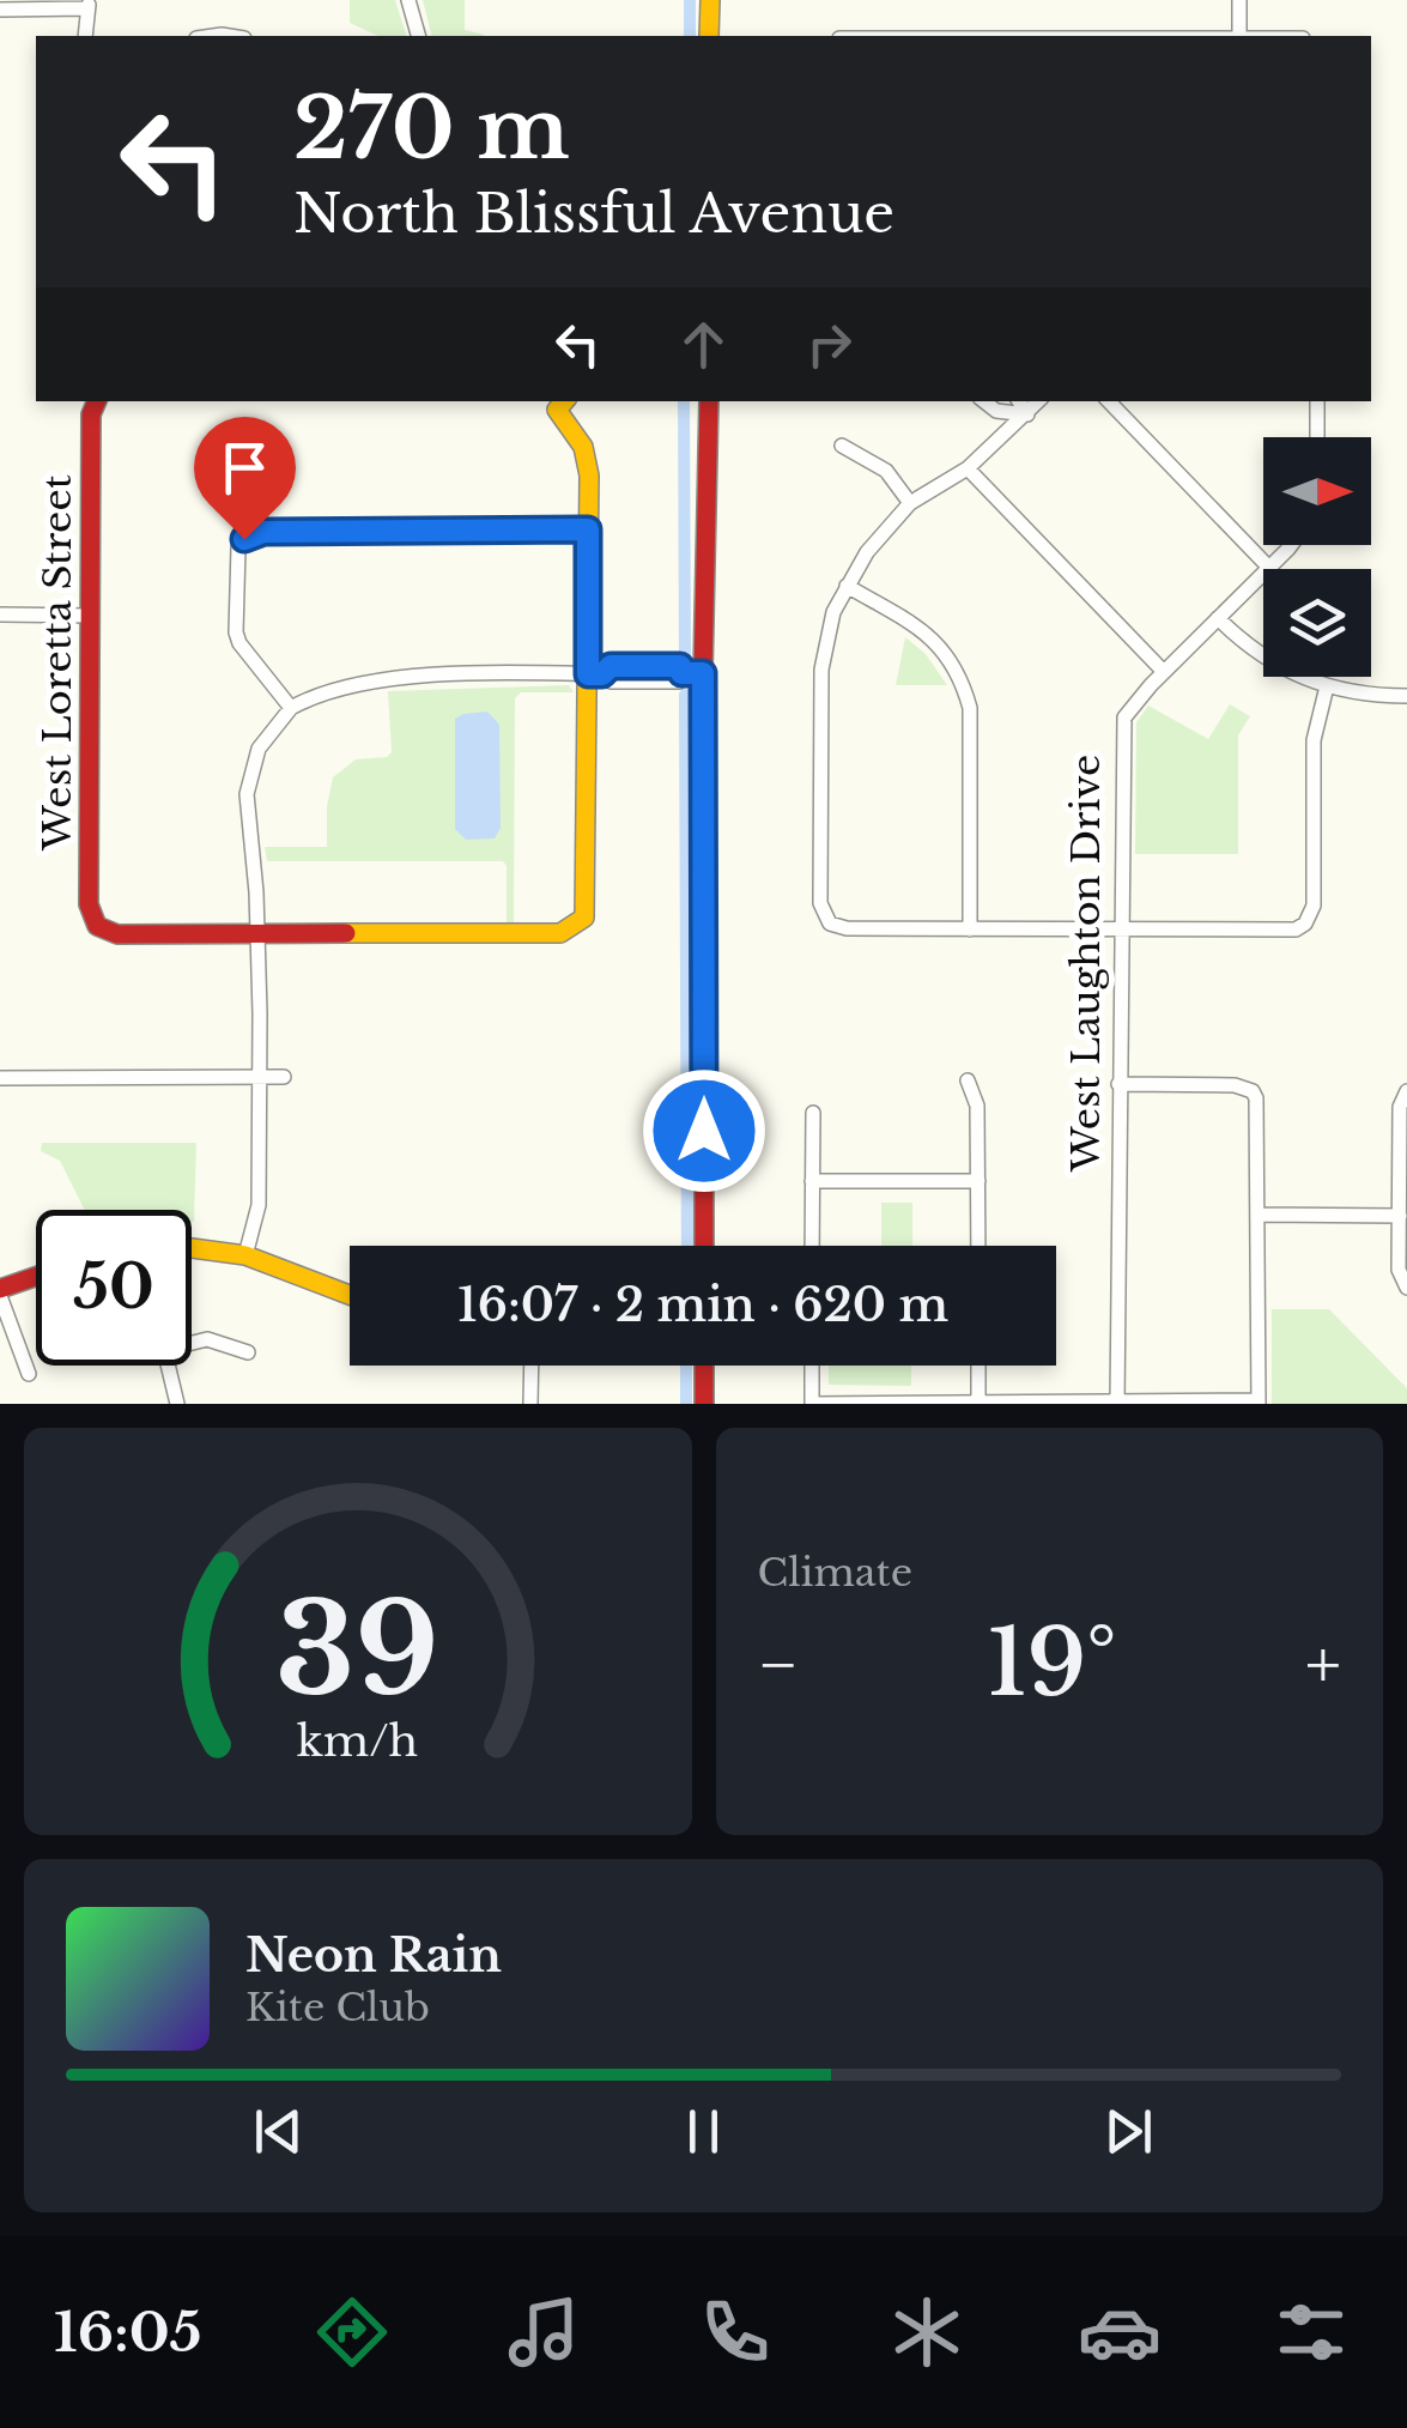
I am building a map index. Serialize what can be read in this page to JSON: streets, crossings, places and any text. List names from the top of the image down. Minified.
{"streets":{"street":["West Loretta Street","West Laughton Drive"]},"north":"right","page":{"turn":["270 m","North Blissful Avenue"],"limit":"50","trip":"16:07 · 2 min · 620 m","tile":"Climate","heat":["−","19°","+"],"song":["Neon Rain","Kite Club"],"tabs":"16:05","gauge":["39","km/h"]}}
